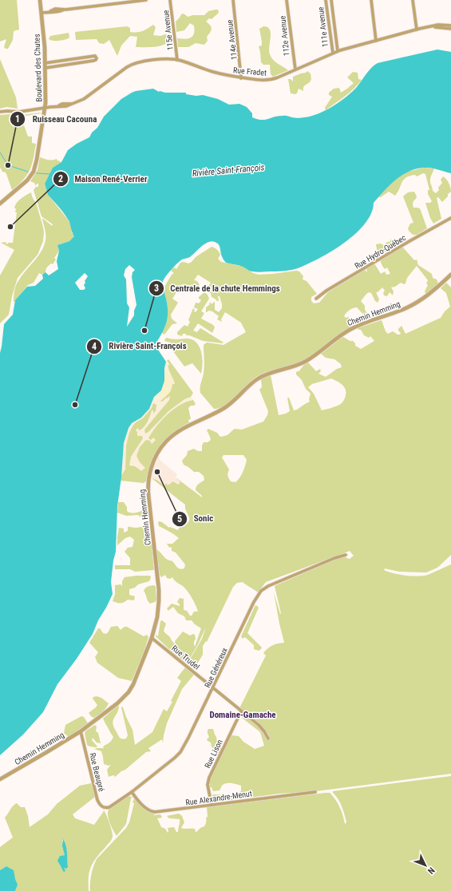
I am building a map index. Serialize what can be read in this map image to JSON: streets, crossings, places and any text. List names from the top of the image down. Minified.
{"streets":{"street":["111e Avenue","115e Avenue","112e Avenue","114e Avenue","Boulevard des Chutes","Rue Fradet","Rue Hydro-Québec","Chemin Hemming","Rue Trudel","Rue Généreux","Rue Lison","Rue Beaupré","Rue Alexandre-Menut"]},"crossings":[["111e Avenue","Rue Fradet"],["115e Avenue","Rue Fradet"],["112e Avenue","Rue Fradet"],["114e Avenue","Rue Fradet"],["Boulevard des Chutes","Rue Fradet"],["Chemin Hemming","Rue Trudel"],["Chemin Hemming","Rue Beaupré"],["Rue Trudel","Rue Généreux"],["Rue Trudel","Rue Lison"],["Rue Généreux","Rue Beaupré"],["Rue Généreux","Rue Alexandre-Menut"],["Rue Lison","Rue Alexandre-Menut"]],"districts":["Domaine-Gamache"],"water":["Rivière Saint-François"],"places":["Ruisseau Cacouna","Maison René-Verrier","Centrale de la chute Hemmings","Rivière Saint-François","Sonic"],"north":"bottom right"}
